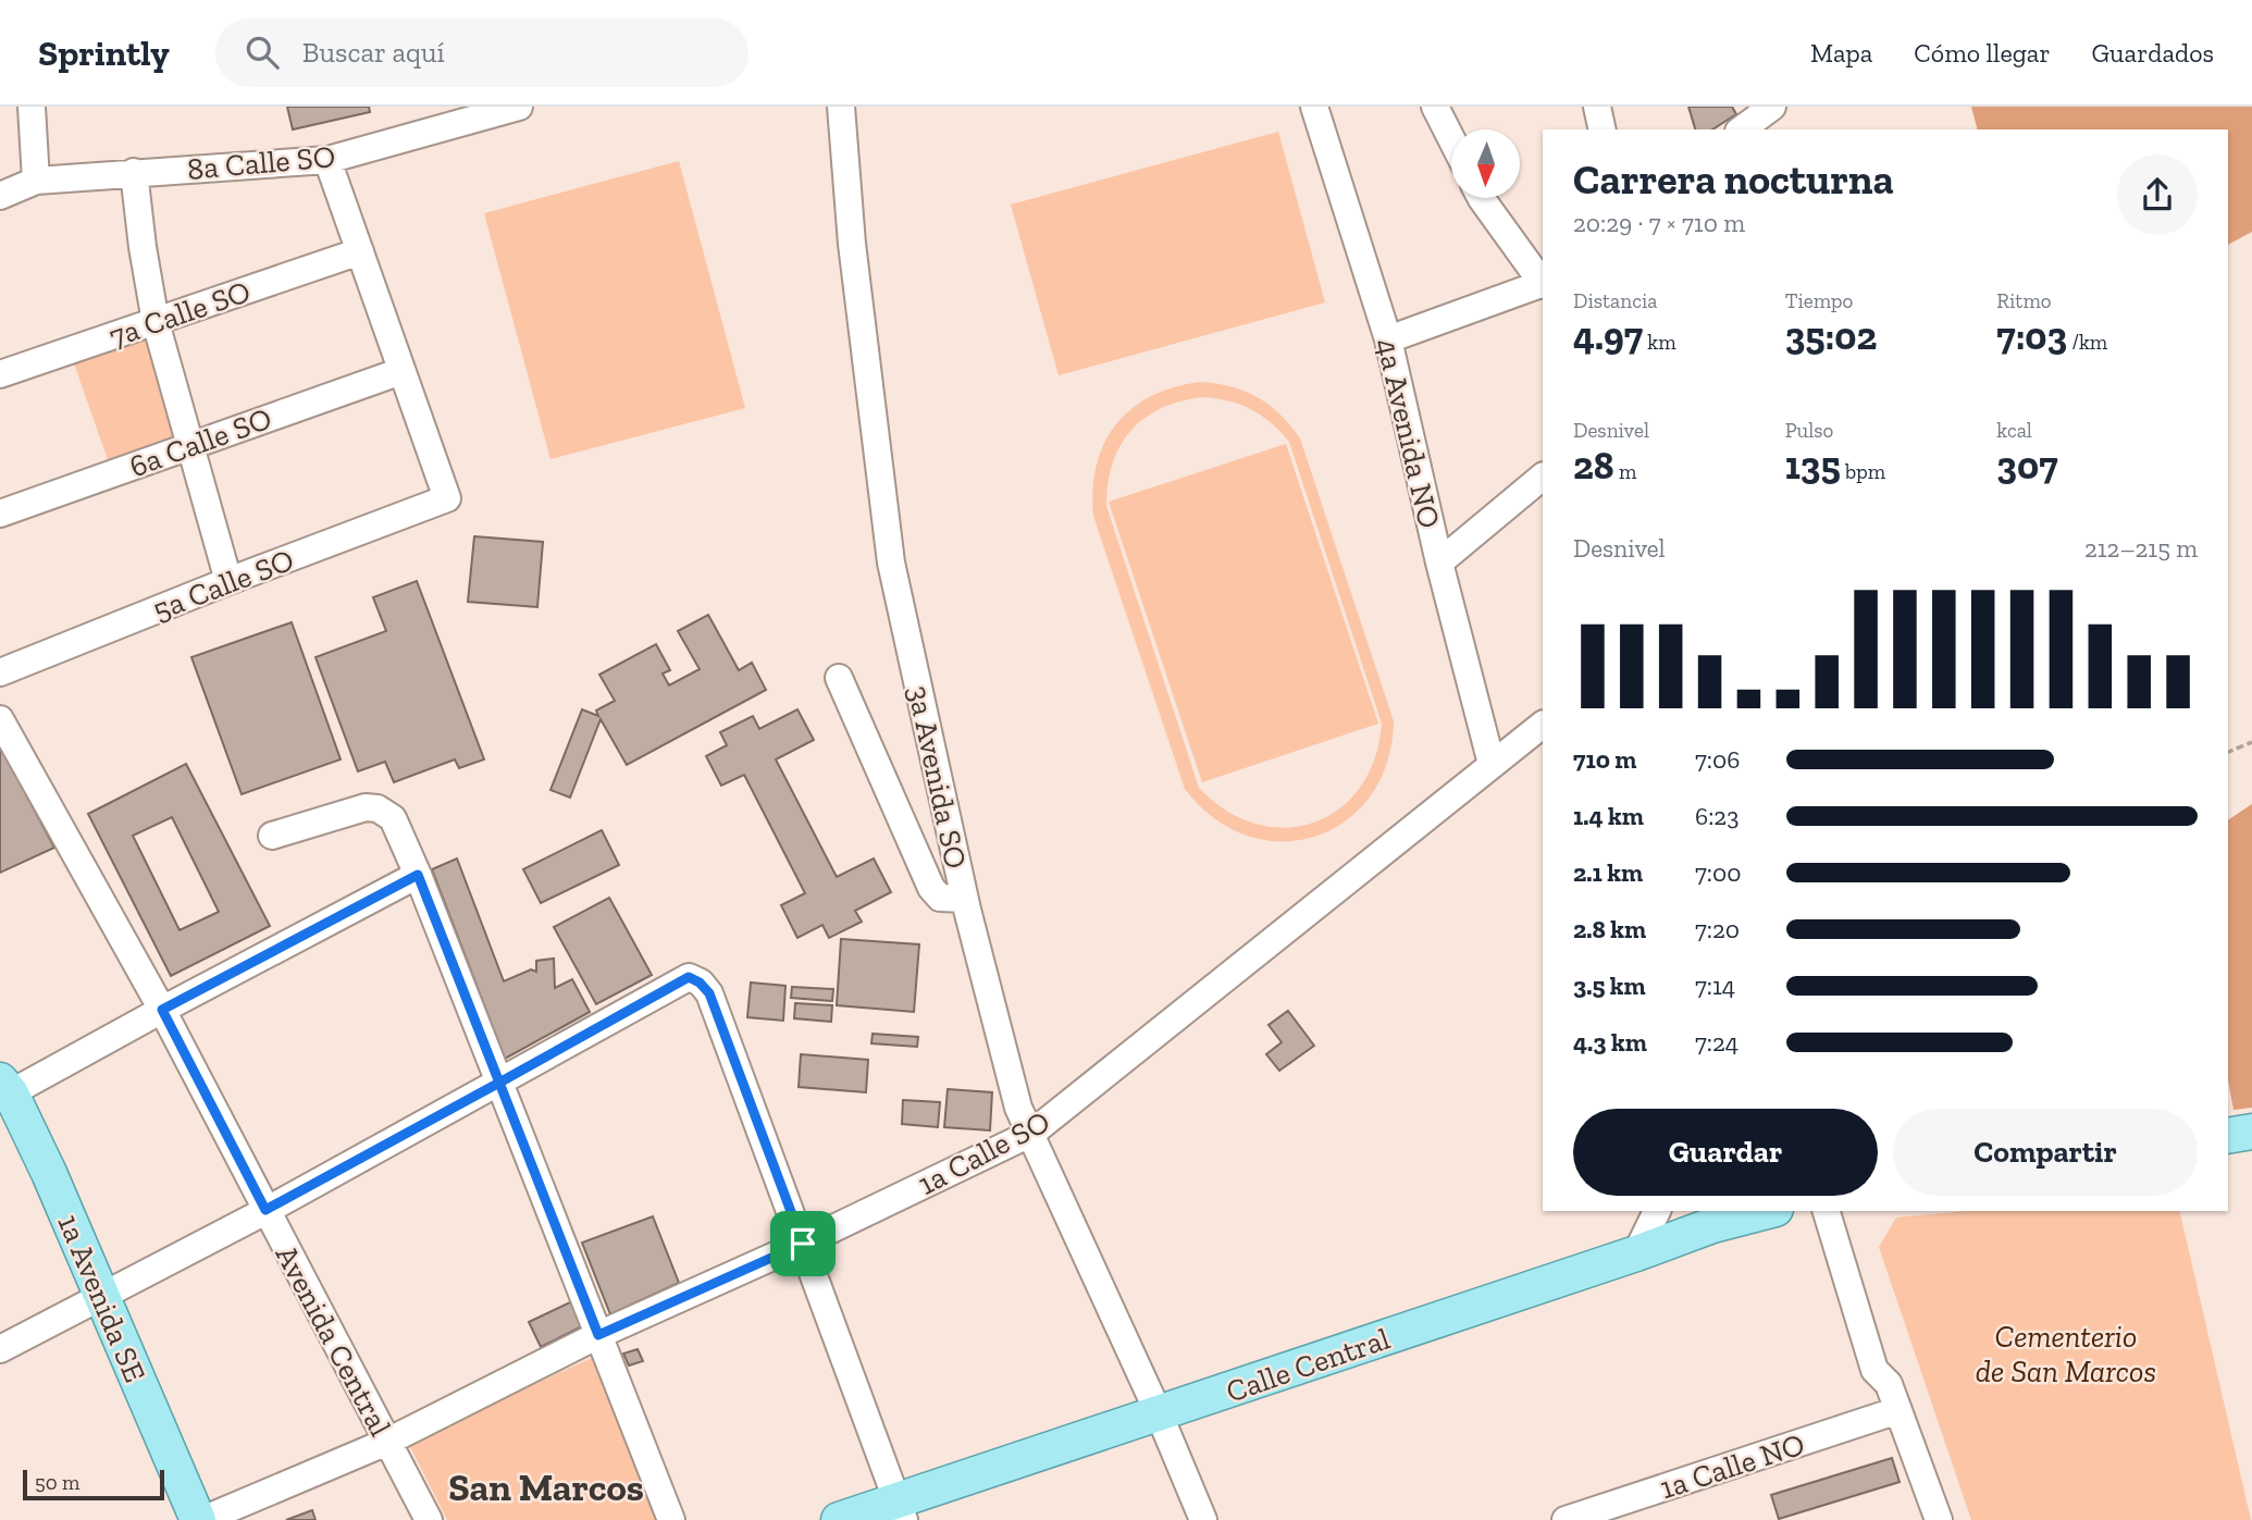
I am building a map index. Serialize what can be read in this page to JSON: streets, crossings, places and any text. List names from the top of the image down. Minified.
{"streets":{"main road":["1a Avenida SE","Calle Central"],"street":["8a Calle SO","7a Calle SO","4a Avenida NO","6a Calle SO","5a Calle SO","3a Avenida SO","1a Calle SO","Avenida Central","1a Calle NO"]},"crossings":[["4a Avenida NO","1a Calle SO"],["6a Calle SO","5a Calle SO"],["3a Avenida SO","1a Calle SO"],["3a Avenida SO","Calle Central"],["1a Calle SO","1a Avenida SE"],["1a Calle SO","Avenida Central"]],"districts":["San Marcos"],"parks":["Cementerio de San Marcos"],"scale_bar":"50 m","north":"bottom","page":{"header":"Sprintly","search":"Buscar aquí","nav":["Mapa","Cómo llegar","Guardados"],"heading":["Carrera nocturna","20:29 · 7 × 710 m"],"stats":[["Distancia","4.97 km"],["Tiempo","35:02"],["Ritmo","7:03 /km"],["Desnivel","28 m"],["Pulso","135 bpm"],["kcal","307"]],"chart":["Desnivel","212–215 m"],"list":[{"name":"710 m","note":"7:06"},{"name":"1.4 km","note":"6:23"},{"name":"2.1 km","note":"7:00"},{"name":"2.8 km","note":"7:20"},{"name":"3.5 km","note":"7:14"},{"name":"4.3 km","note":"7:24"}],"buttons":["Guardar","Compartir"],"scale":"50 m"}}
